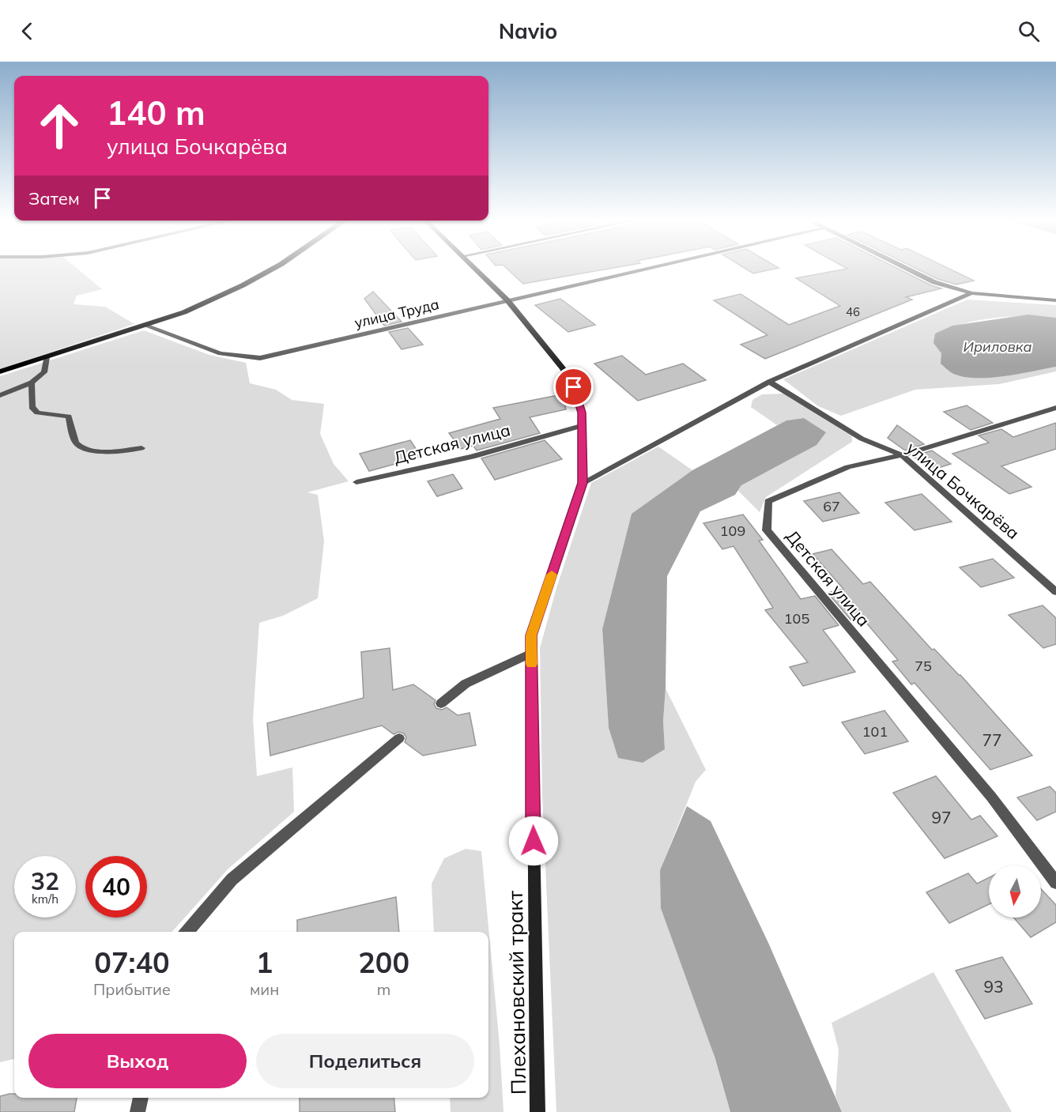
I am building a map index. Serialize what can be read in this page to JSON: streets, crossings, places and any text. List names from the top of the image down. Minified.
{"streets":{"street":["улица Труда","Детская улица","улица Бочкарёва","Плехановский тракт"]},"crossings":[["Детская улица","улица Бочкарёва"]],"water":["Ириловка"],"house_numbers":["46","67","109","105","75","101","77","97","93"],"north":"bottom","page":{"header":"Navio","turn":["140 m","улица Бочкарёва"],"then":"Затем","speed":"32 km/h","limit":"40","eta":["07:40","Прибытие","1","мин","200","m"],"buttons":["Выход","Поделиться"]}}
